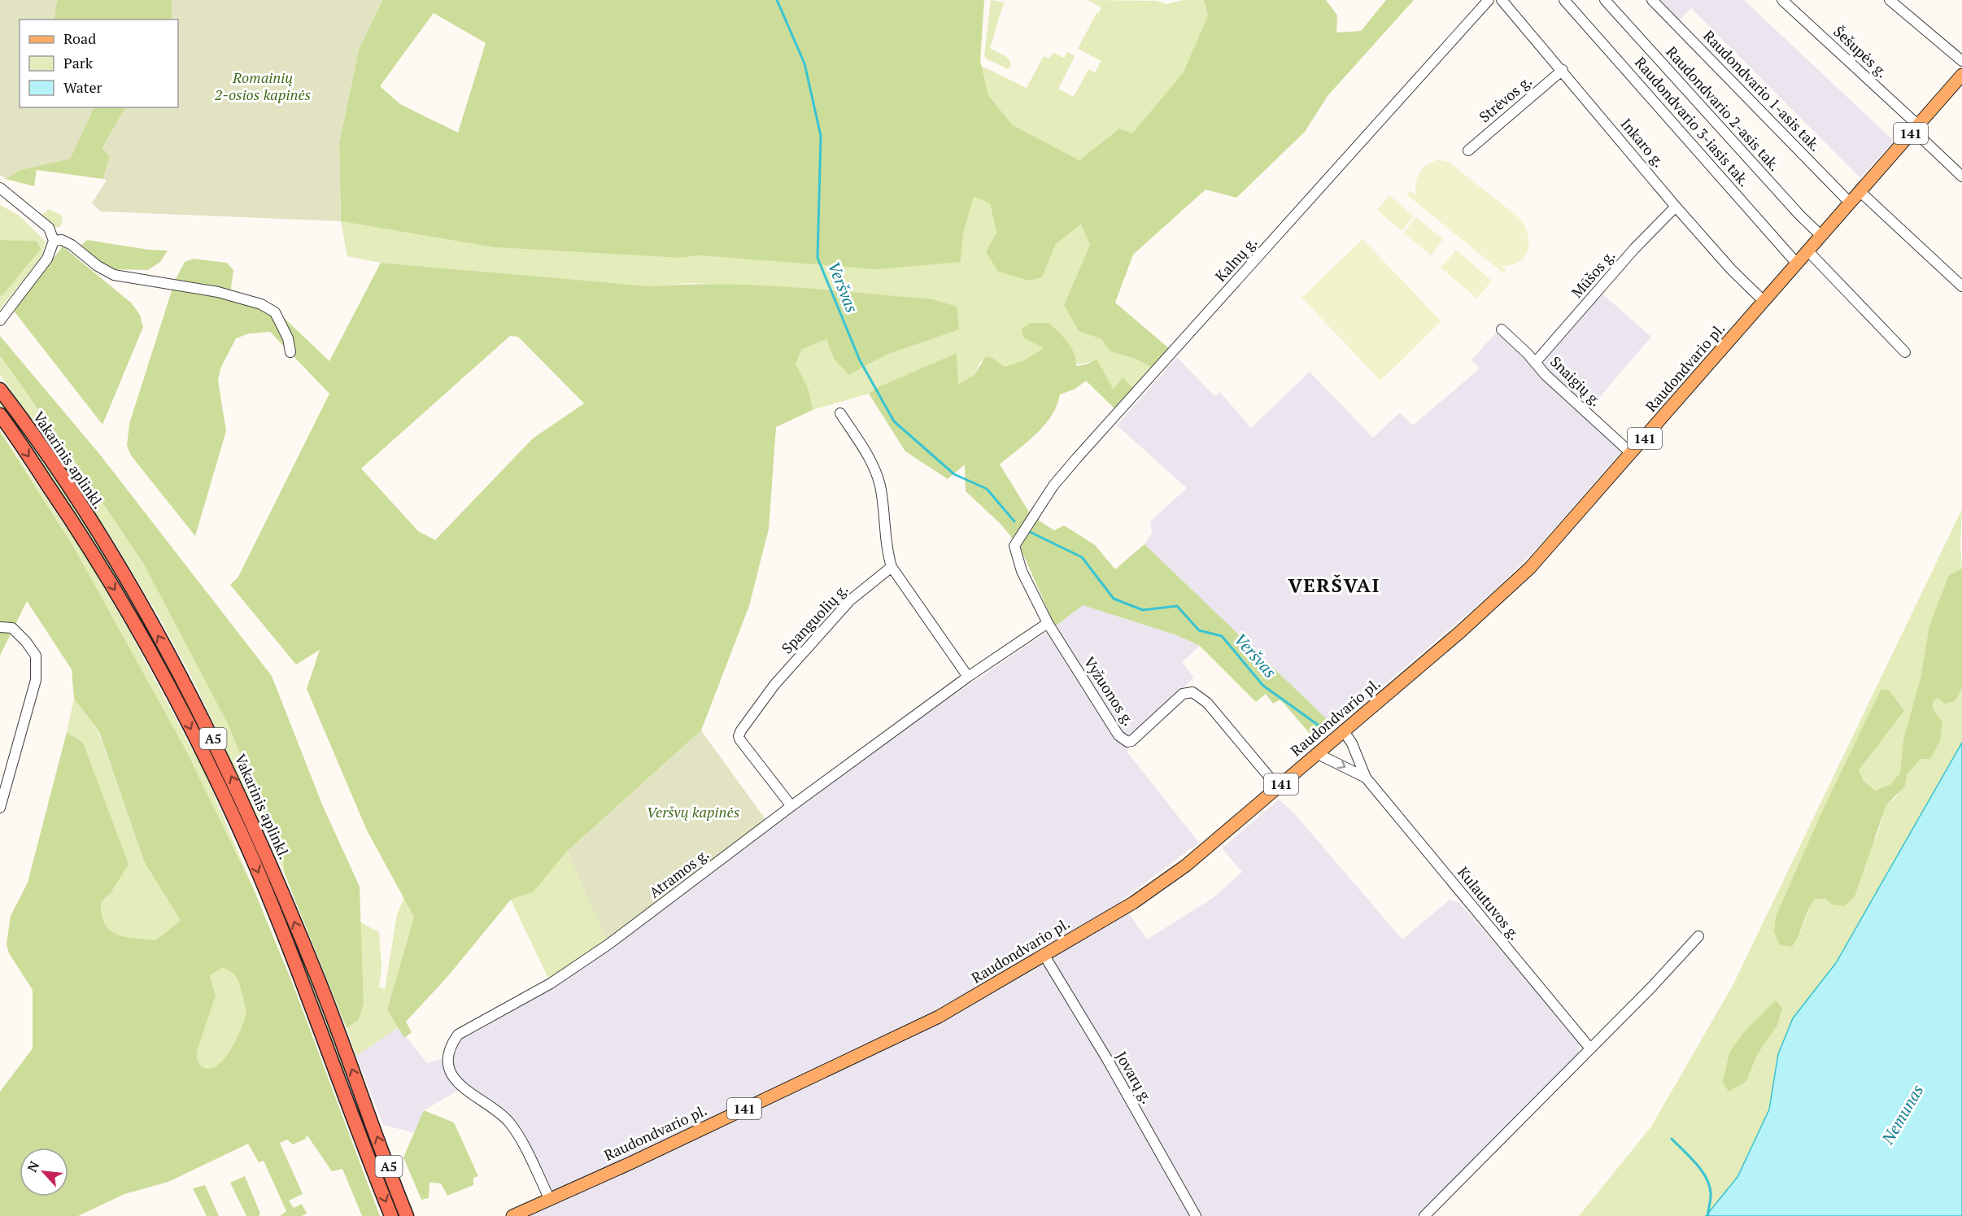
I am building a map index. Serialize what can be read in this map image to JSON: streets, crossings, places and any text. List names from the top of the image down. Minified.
{"streets":{"highway":["Vakarinis aplinkl.","A5"],"main road":["141","Raudondvario pl."],"street":["Šešupės g.","Raudondvario 1-asis tak.","Strėvos g.","Raudondvario 2-asis tak.","Raudondvario 3-iasis tak.","Inkaro g.","Kalnų g.","Mūšos g.","Snaigių g.","Spanguolių g.","Vyžuonos g.","Atramos g.","Kulautuvos g.","Jovarų g."]},"crossings":[["Šešupės g.","Raudondvario pl."],["Raudondvario 1-asis tak.","Raudondvario pl."],["Strėvos g.","Inkaro g."],["Raudondvario 2-asis tak.","Raudondvario pl."],["Raudondvario 3-iasis tak.","Raudondvario pl."],["Inkaro g.","Mūšos g."],["Inkaro g.","Raudondvario pl."],["Kalnų g.","Vyžuonos g."],["Kalnų g.","Atramos g."],["Mūšos g.","Snaigių g."],["Raudondvario pl.","Snaigių g."],["Raudondvario pl.","Vyžuonos g."],["Raudondvario pl.","Atramos g."],["Raudondvario pl.","Kulautuvos g."],["Raudondvario pl.","Jovarų g."],["Spanguolių g.","Atramos g."],["Vyžuonos g.","Atramos g."]],"districts":["VERŠVAI"],"water":["Veršvas","Nemunas"],"parks":["Romainių 2-osios kapinės","Veršvų kapinės"],"legend":["Road","Park","Water"],"north":"top left"}
